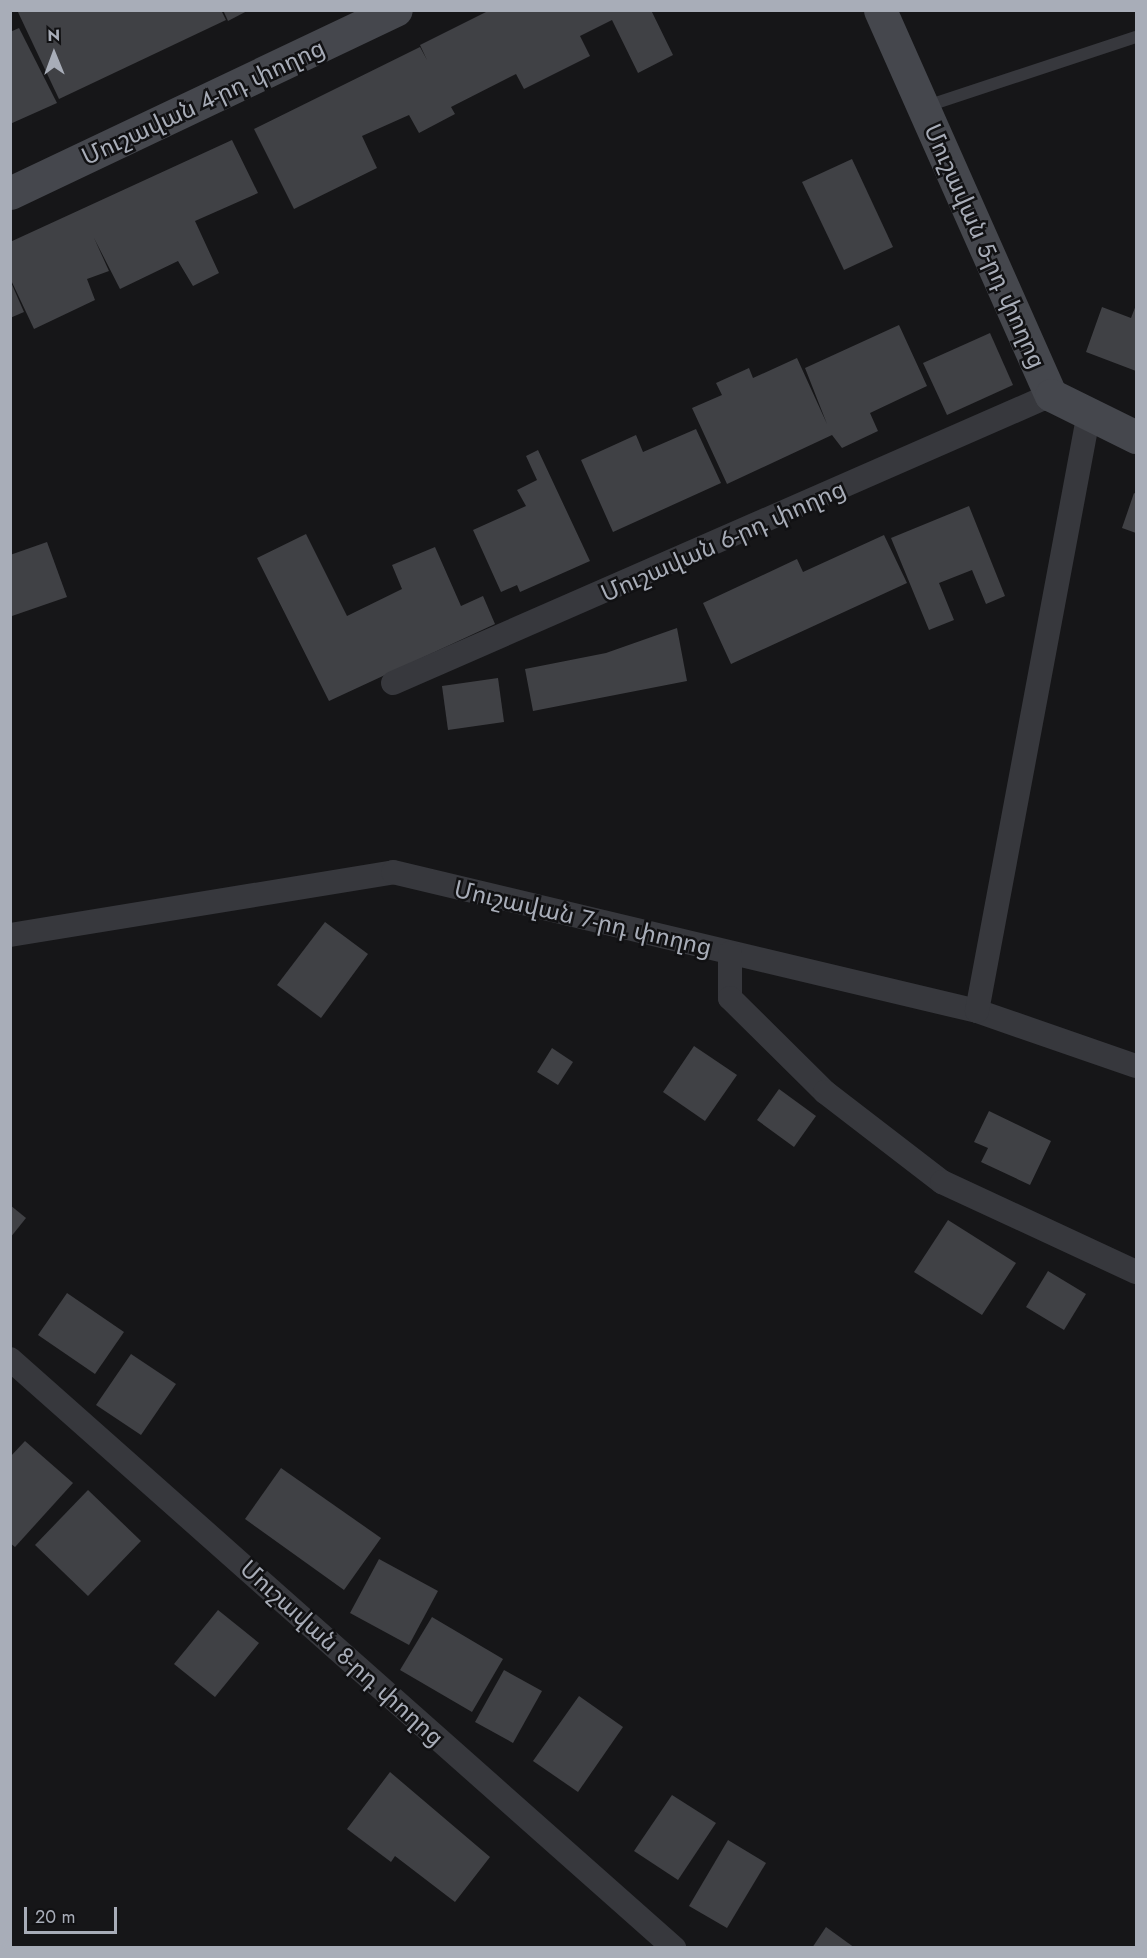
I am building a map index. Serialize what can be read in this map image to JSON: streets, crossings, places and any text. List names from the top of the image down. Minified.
{"streets":{"street":["Մուշավան 4-րդ փողոց","Մուշավան 5-րդ փողոց","Մուշավան 6-րդ փողոց","Մուշավան 7-րդ փողոց","Մուշավան 8-րդ փողոց"]},"crossings":[["Մուշավան 5-րդ փողոց","Մուշավան 6-րդ փողոց"]],"scale_bar":"20 m","north":"top"}
